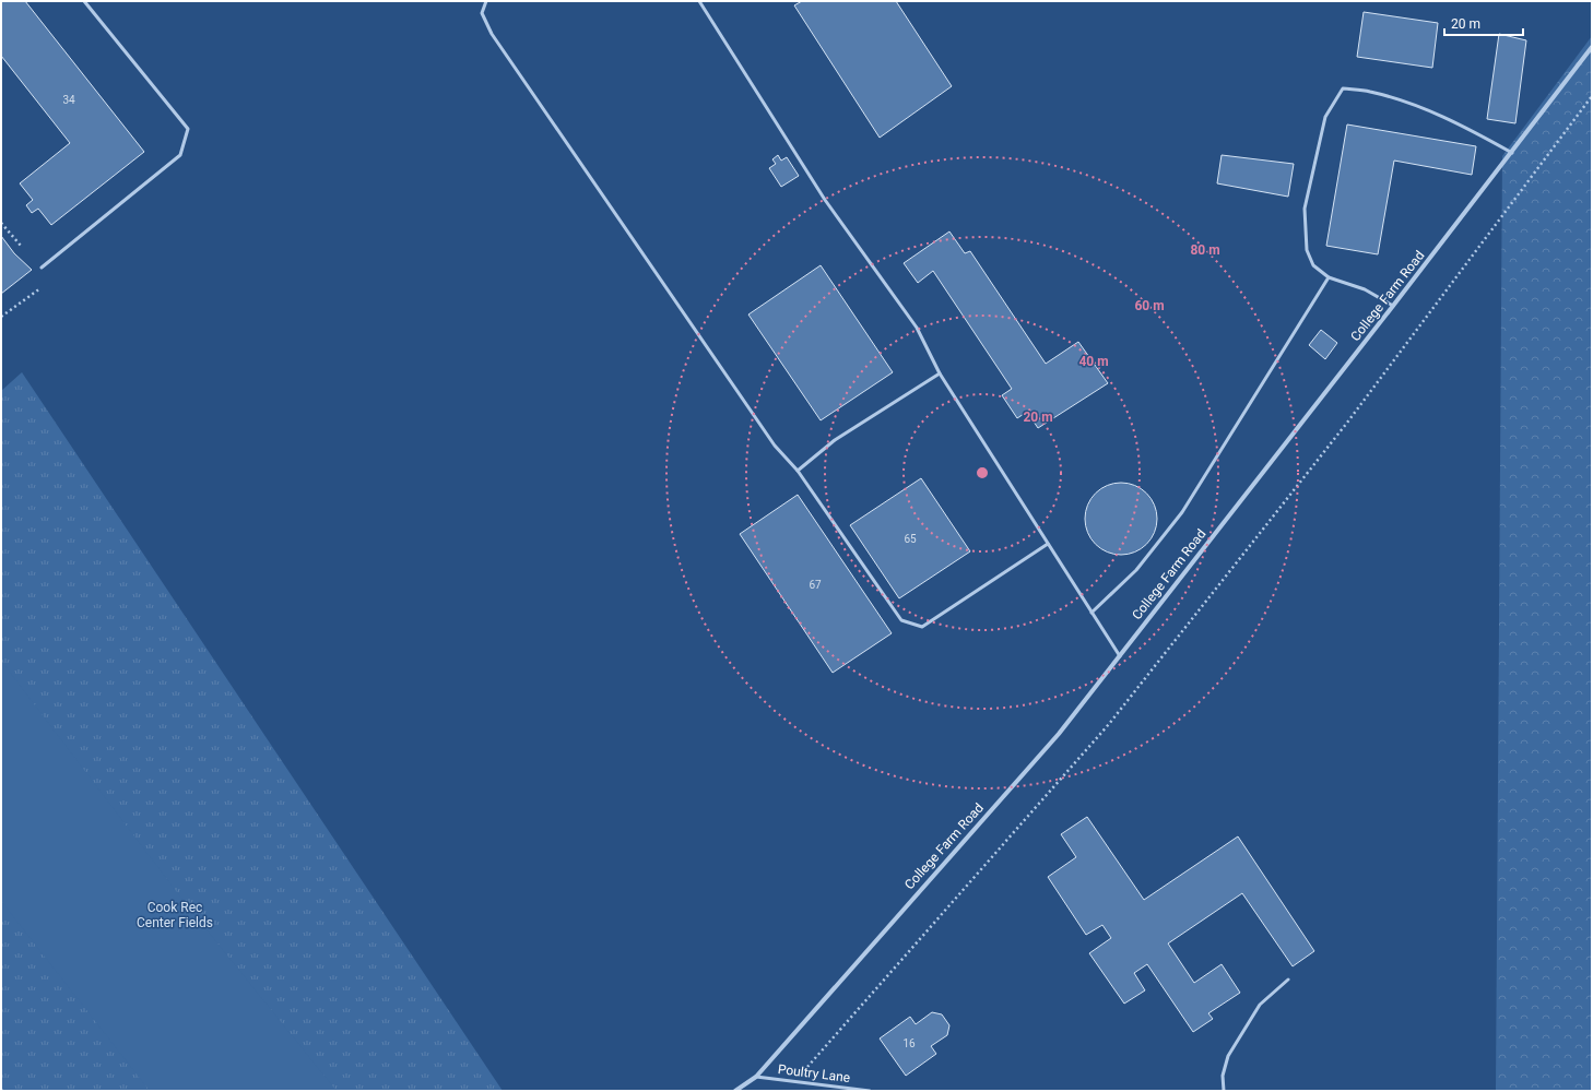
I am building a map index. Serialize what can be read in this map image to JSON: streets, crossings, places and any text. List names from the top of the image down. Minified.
{"streets":{"street":["College Farm Road"],"lane":["Poultry Lane"]},"crossings":[["College Farm Road","Poultry Lane"]],"parks":["Cook Rec Center Fields"],"house_numbers":["34","65","67","16"],"scale_bar":"20 m","rings":["80 m","60 m","40 m","20 m"]}
